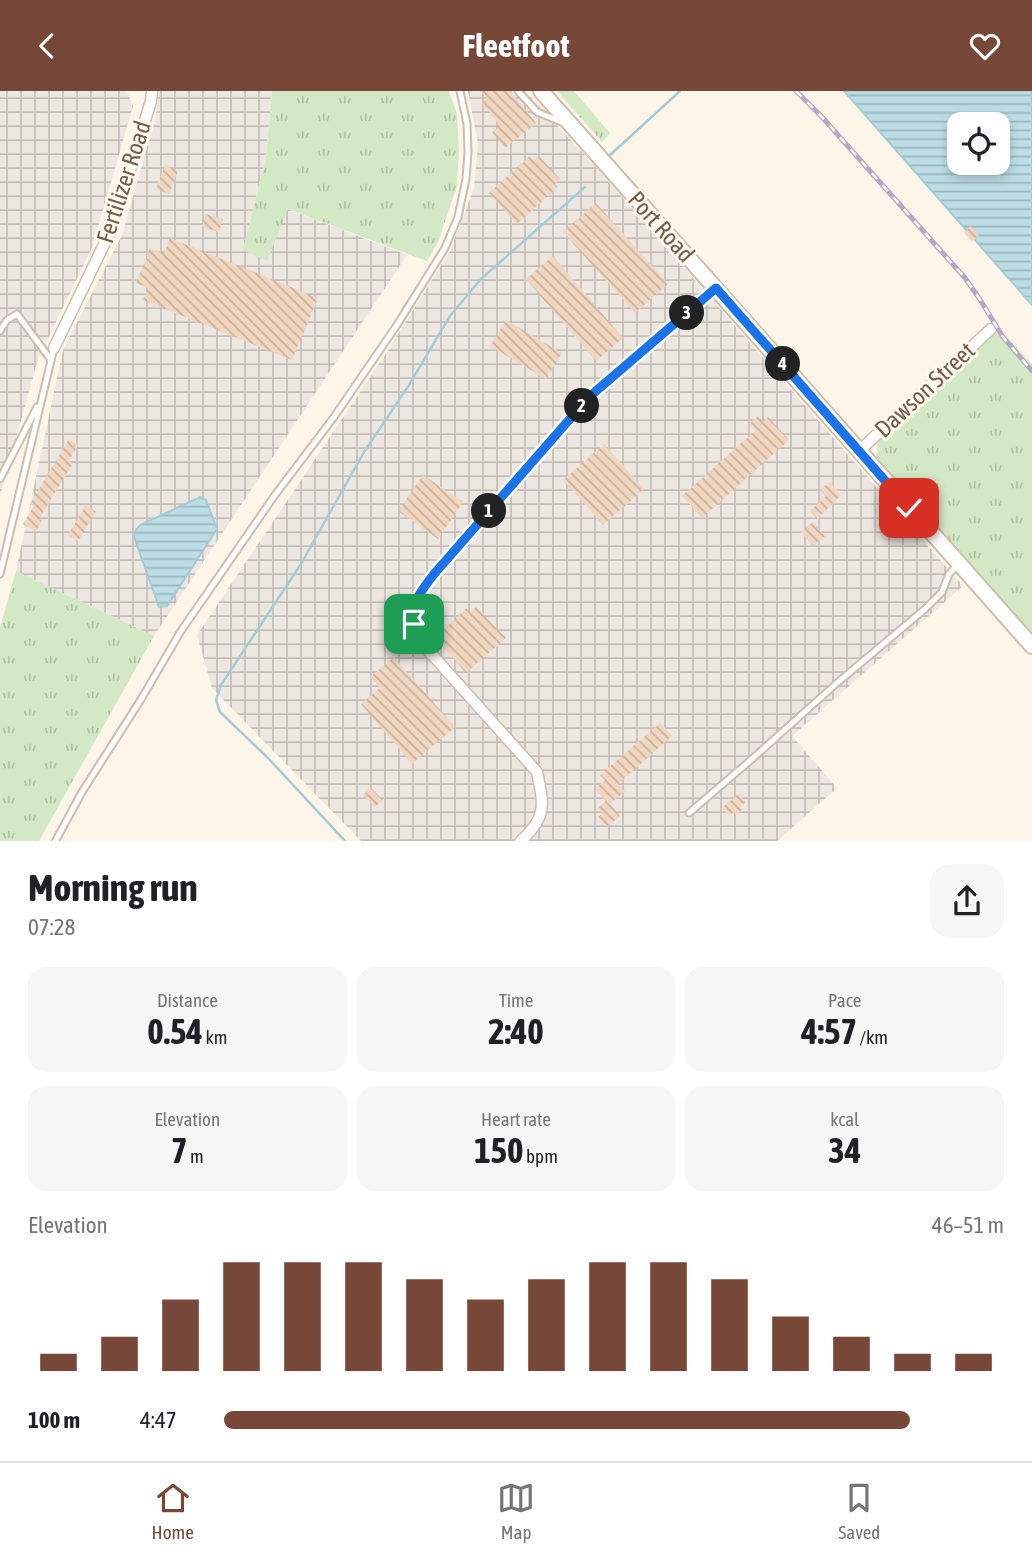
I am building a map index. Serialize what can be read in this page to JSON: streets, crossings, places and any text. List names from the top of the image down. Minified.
{"streets":{"main road":["Port Road"],"street":["Fertilizer Road","Dawson Street"]},"crossings":[["Port Road","Dawson Street"]],"page":{"header":"Fleetfoot","pins":["3","4","2","1"],"heading":["Morning run","07:28"],"stats":[["Distance","0.54 km"],["Time","2:40"],["Pace","4:57 /km"],["Elevation","7 m"],["Heart rate","150 bpm"],["kcal","34"]],"chart":["Elevation","46–51 m"],"list":[{"name":"100 m","note":"4:47"}],"tabs":["Home","Map","Saved"]}}
